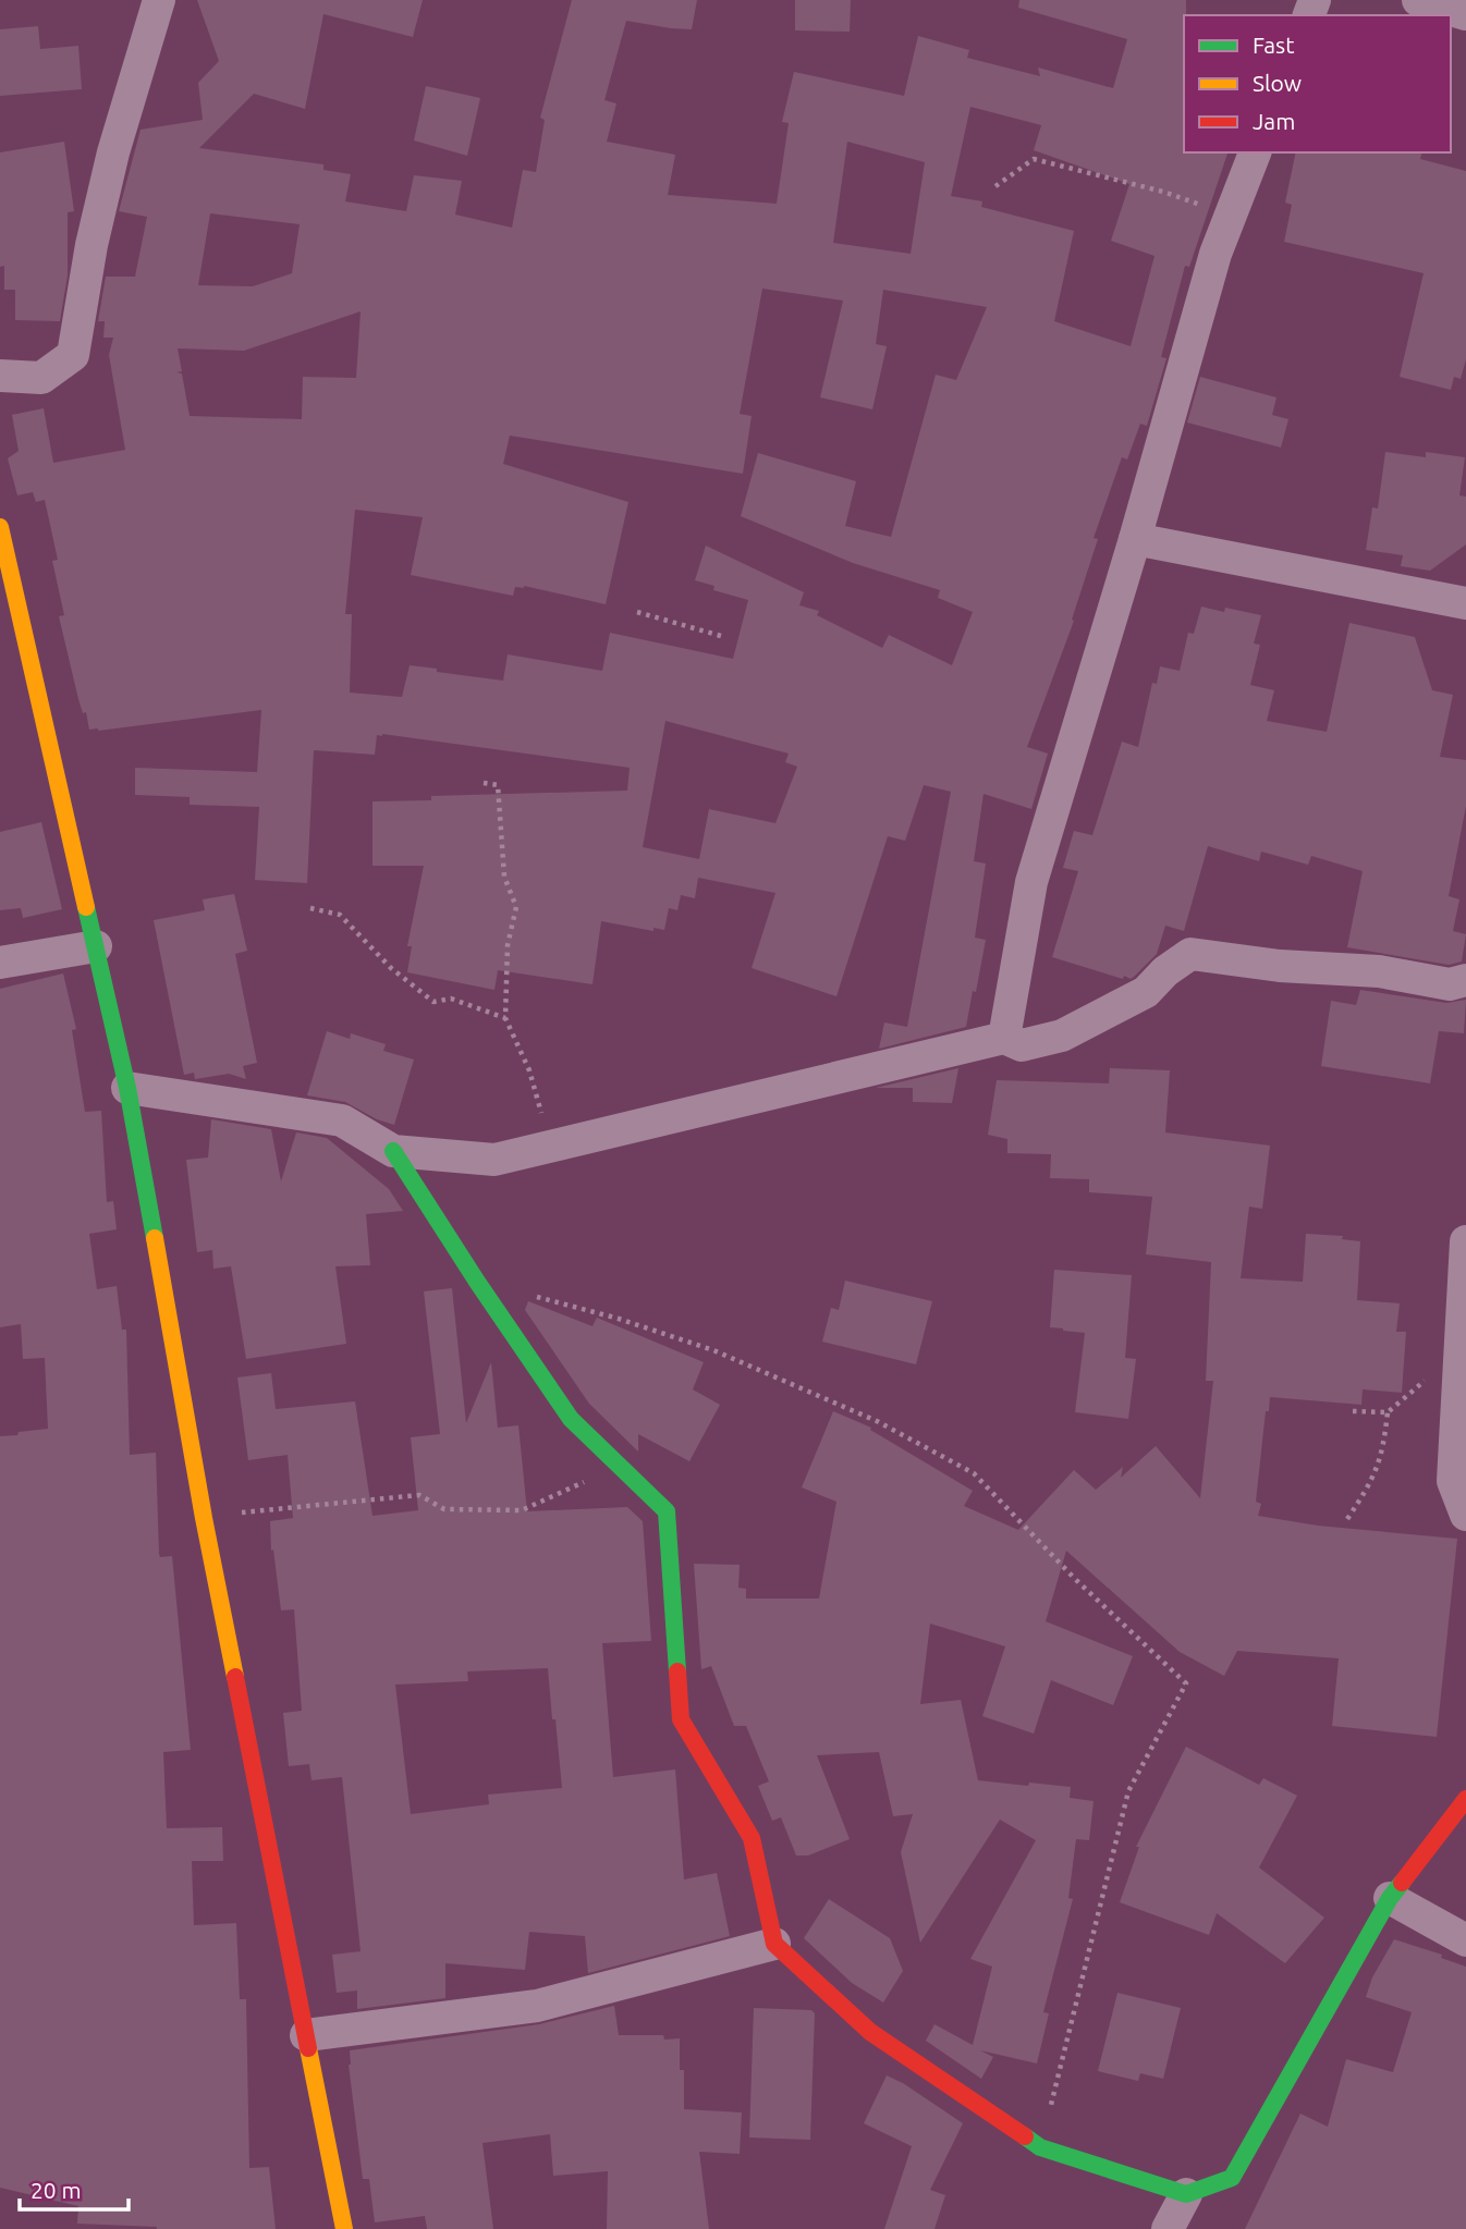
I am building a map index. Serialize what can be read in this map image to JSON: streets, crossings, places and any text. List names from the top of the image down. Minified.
{"legend":["Fast","Slow","Jam"],"scale_bar":"20 m"}
